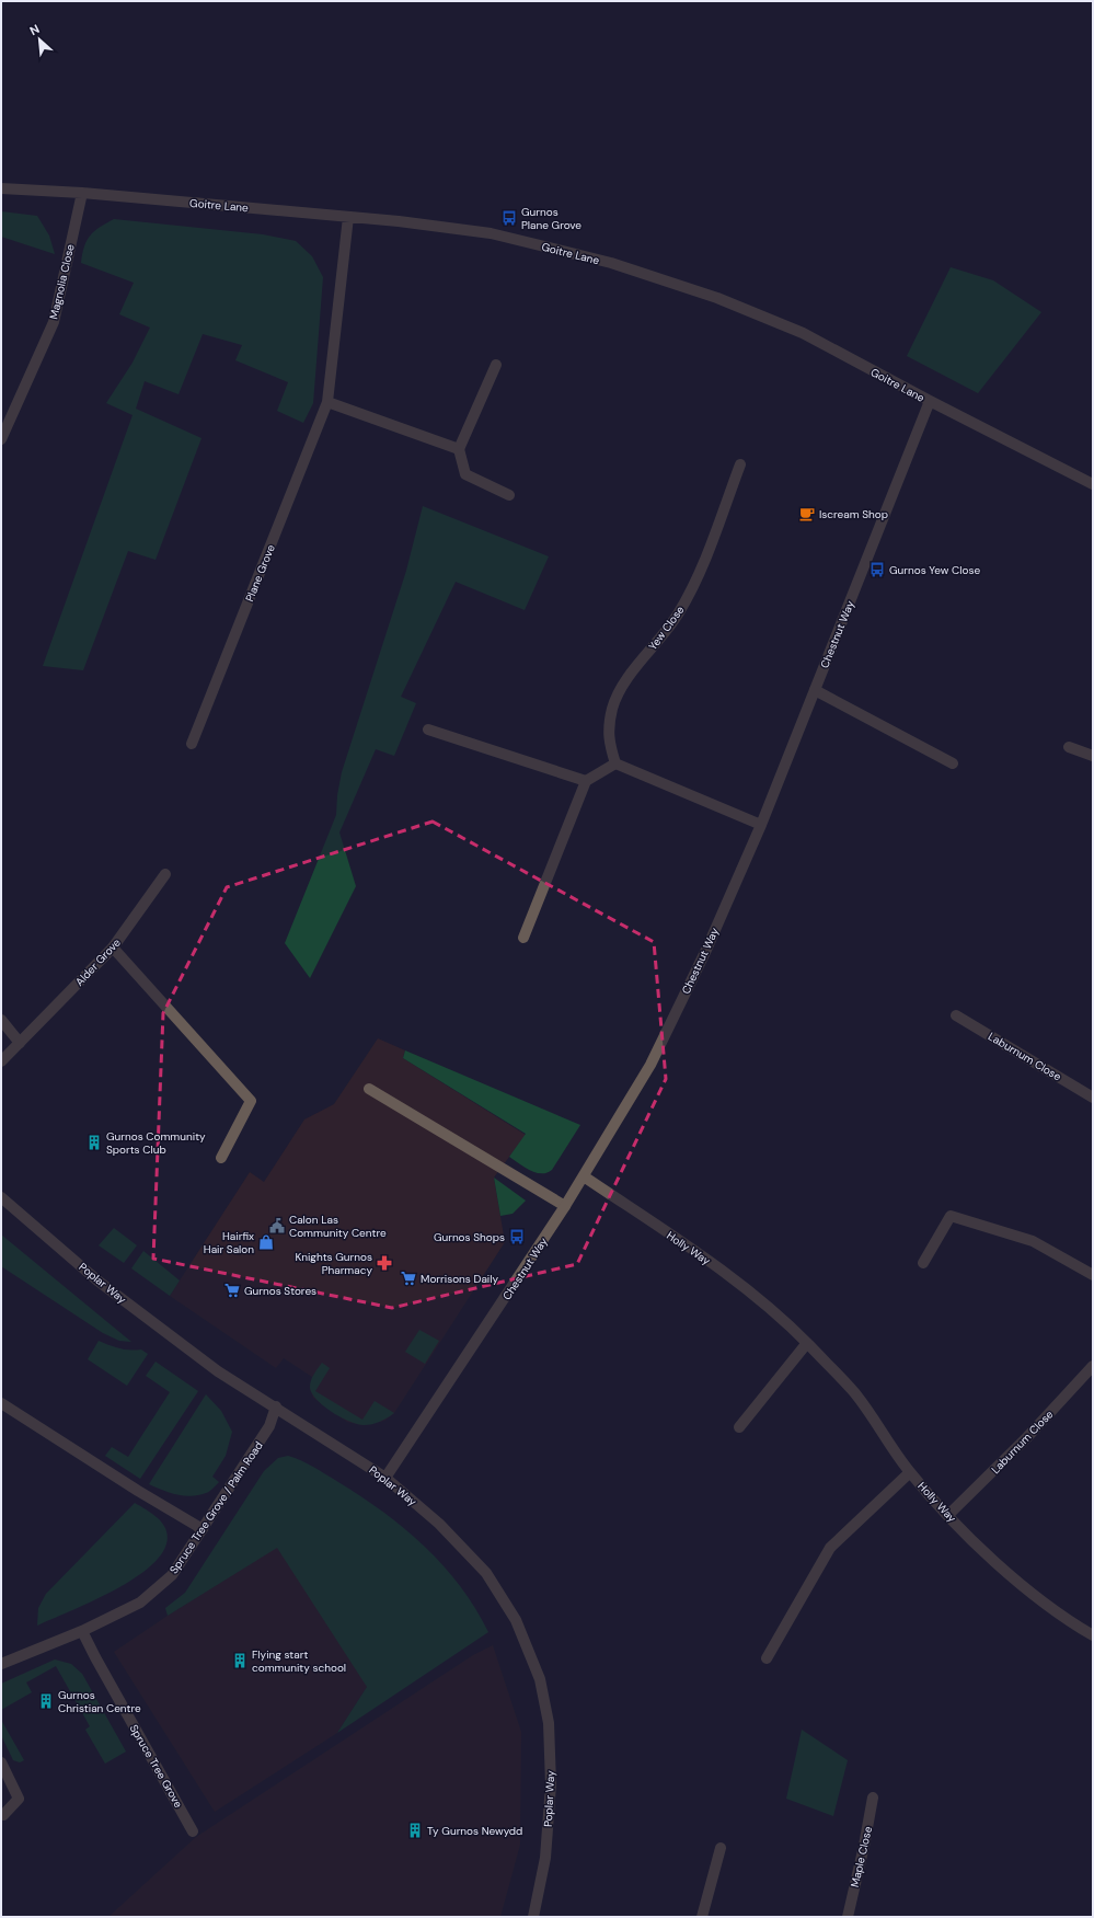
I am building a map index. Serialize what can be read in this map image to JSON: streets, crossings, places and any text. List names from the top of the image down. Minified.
{"streets":{"street":["Goitre Lane","Magnolia Close","Plane Grove","Yew Close","Chestnut Way","Alder Grove","Laburnum Close","Holly Way","Poplar Way","Spruce Tree Grove / Palm Road","Spruce Tree Grove","Maple Close"]},"crossings":[["Goitre Lane","Magnolia Close"],["Goitre Lane","Plane Grove"],["Goitre Lane","Chestnut Way"],["Chestnut Way","Holly Way"],["Chestnut Way","Poplar Way"],["Laburnum Close","Holly Way"],["Poplar Way","Spruce Tree Grove / Palm Road"],["Spruce Tree Grove / Palm Road","Spruce Tree Grove"]],"places":{"bus stop":["Gurnos Plane Grove","Gurnos Yew Close","Gurnos Shops"],"cafe":["Iscream Shop"],"building":["Gurnos Community Sports Club","Flying start community school","Gurnos Christian Centre","Ty Gurnos Newydd"],"public building":["Calon Las Community Centre"],"shop":["Hairfix Hair Salon"],"pharmacy":["Knights Gurnos Pharmacy"],"supermarket":["Morrisons Daily","Gurnos Stores"]},"north":"top left"}
